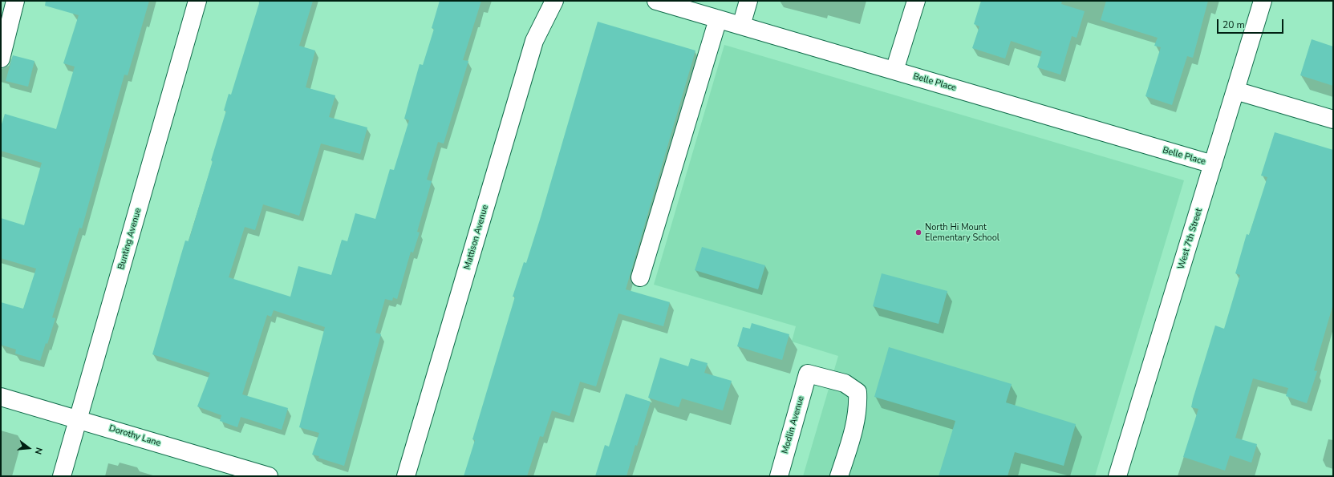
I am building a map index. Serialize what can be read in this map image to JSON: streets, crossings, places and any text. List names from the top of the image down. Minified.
{"streets":{"street":["Belle Place","Mattison Avenue","Bunting Avenue","West 7th Street","Modlin Avenue","Dorothy Lane"]},"crossings":[["Belle Place","West 7th Street"],["Bunting Avenue","Dorothy Lane"]],"places":["North Hi Mount Elementary School"],"scale_bar":"20 m","north":"right"}
